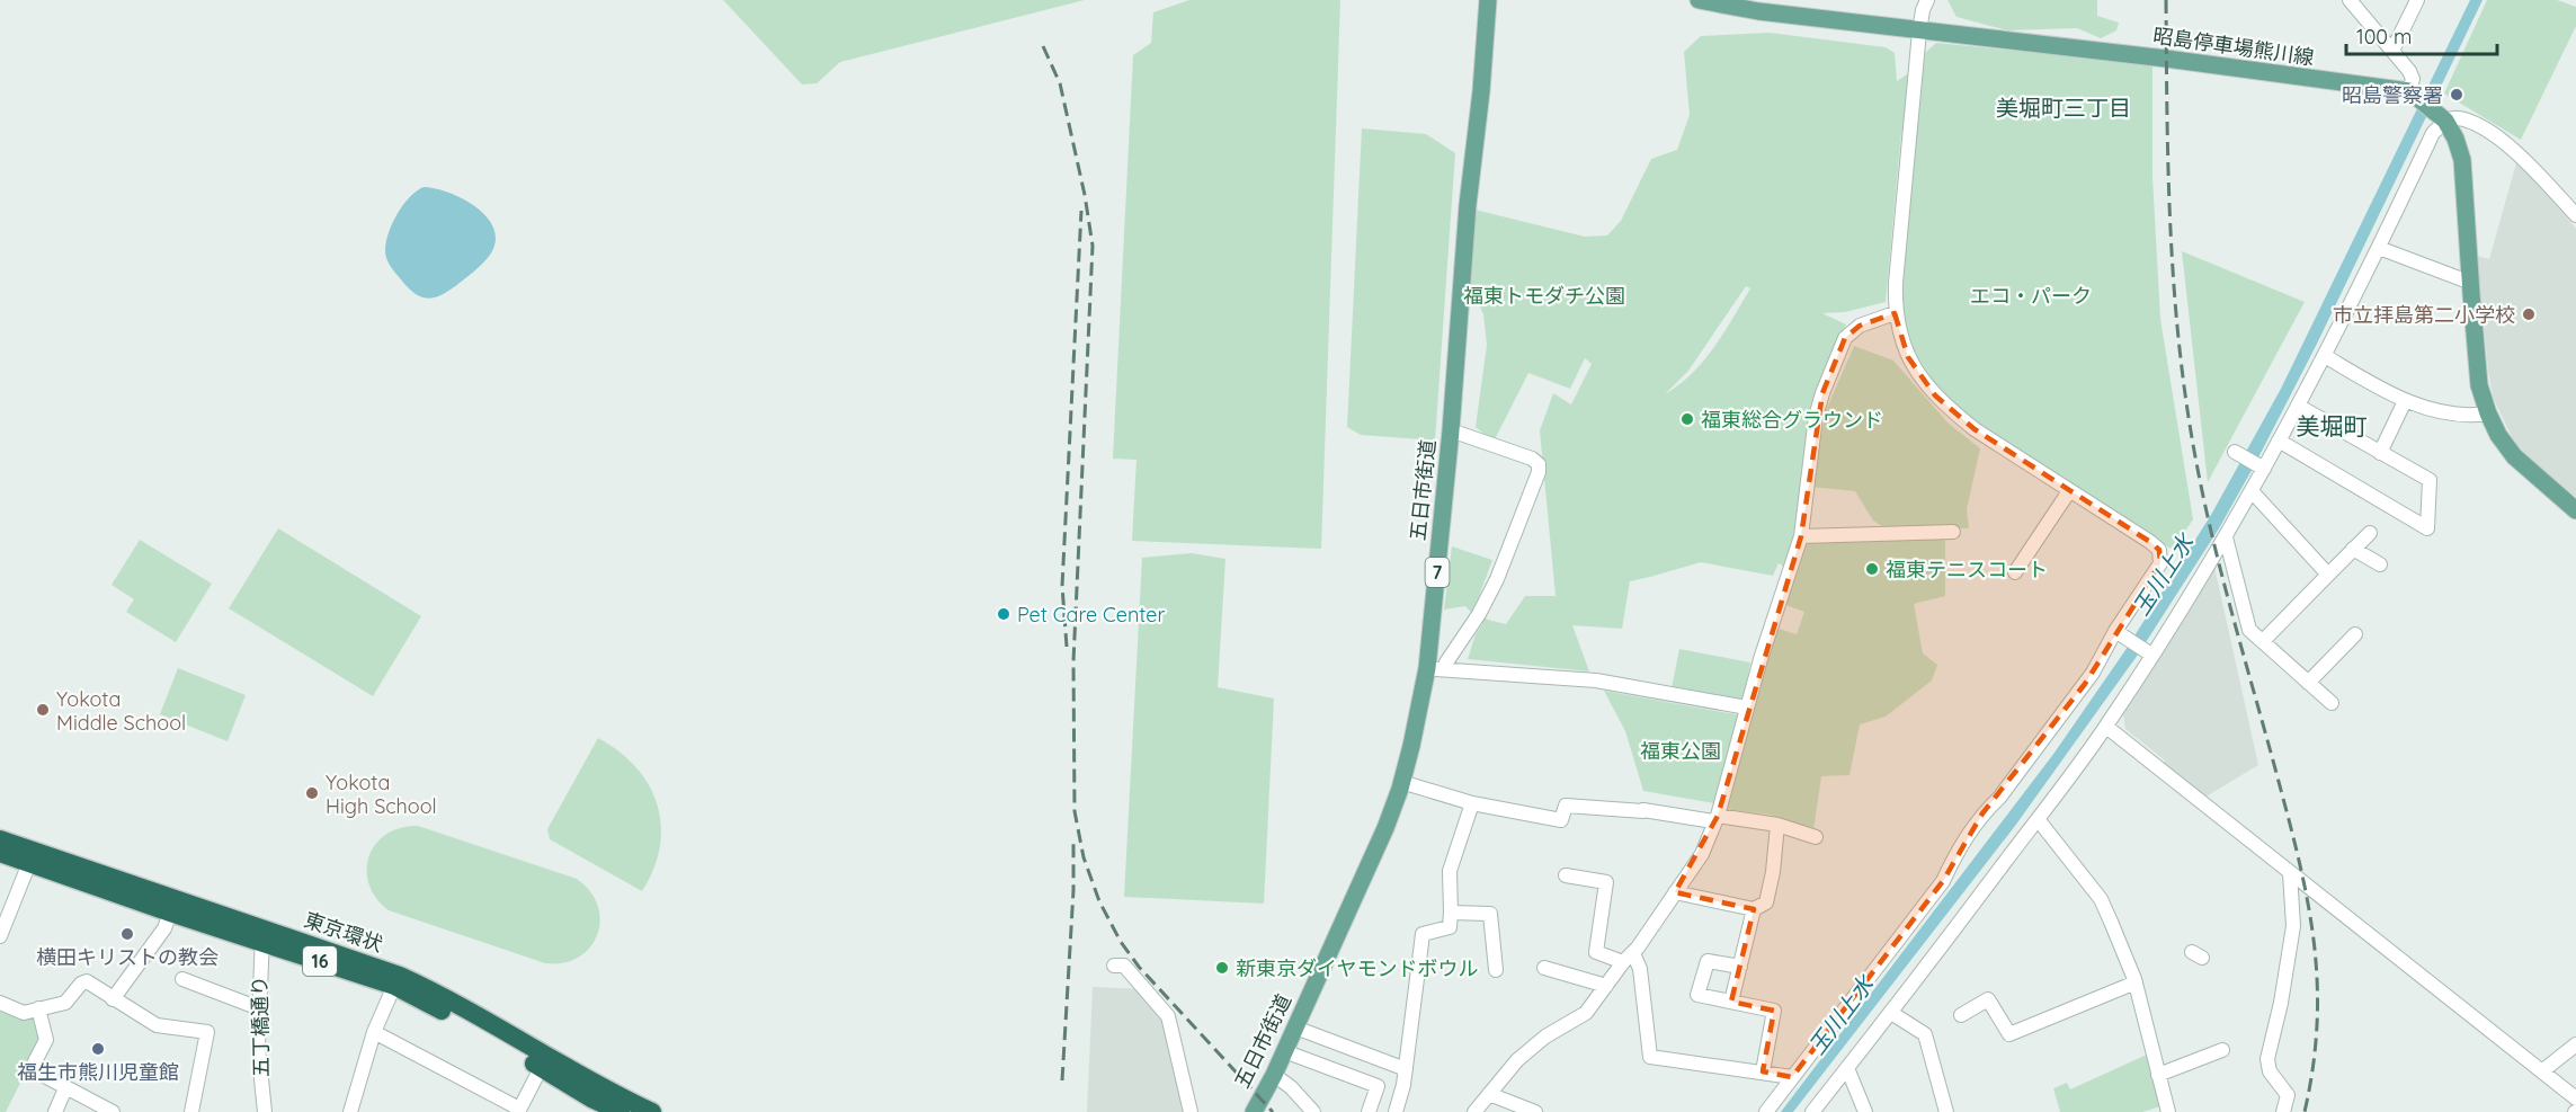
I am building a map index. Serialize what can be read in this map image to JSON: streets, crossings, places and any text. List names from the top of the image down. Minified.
{"streets":{"highway":["東京環状","16"],"main road":["昭島停車場熊川線","五日市街道","7"],"street":["五丁橋通り"]},"crossings":[["東京環状","五丁橋通り"]],"districts":["美堀町三丁目","美堀町"],"water":["玉川上水"],"parks":["福東トモダチ公園","エコ・パーク","福東公園"],"places":["昭島警察署","市立拝島第二小学校","福東総合グラウンド","福東テニスコート","Pet Care Center","Yokota Middle School","Yokota High School","横田キリストの教会","新東京ダイヤモンドボウル","福生市熊川児童館"],"scale_bar":"100 m"}
